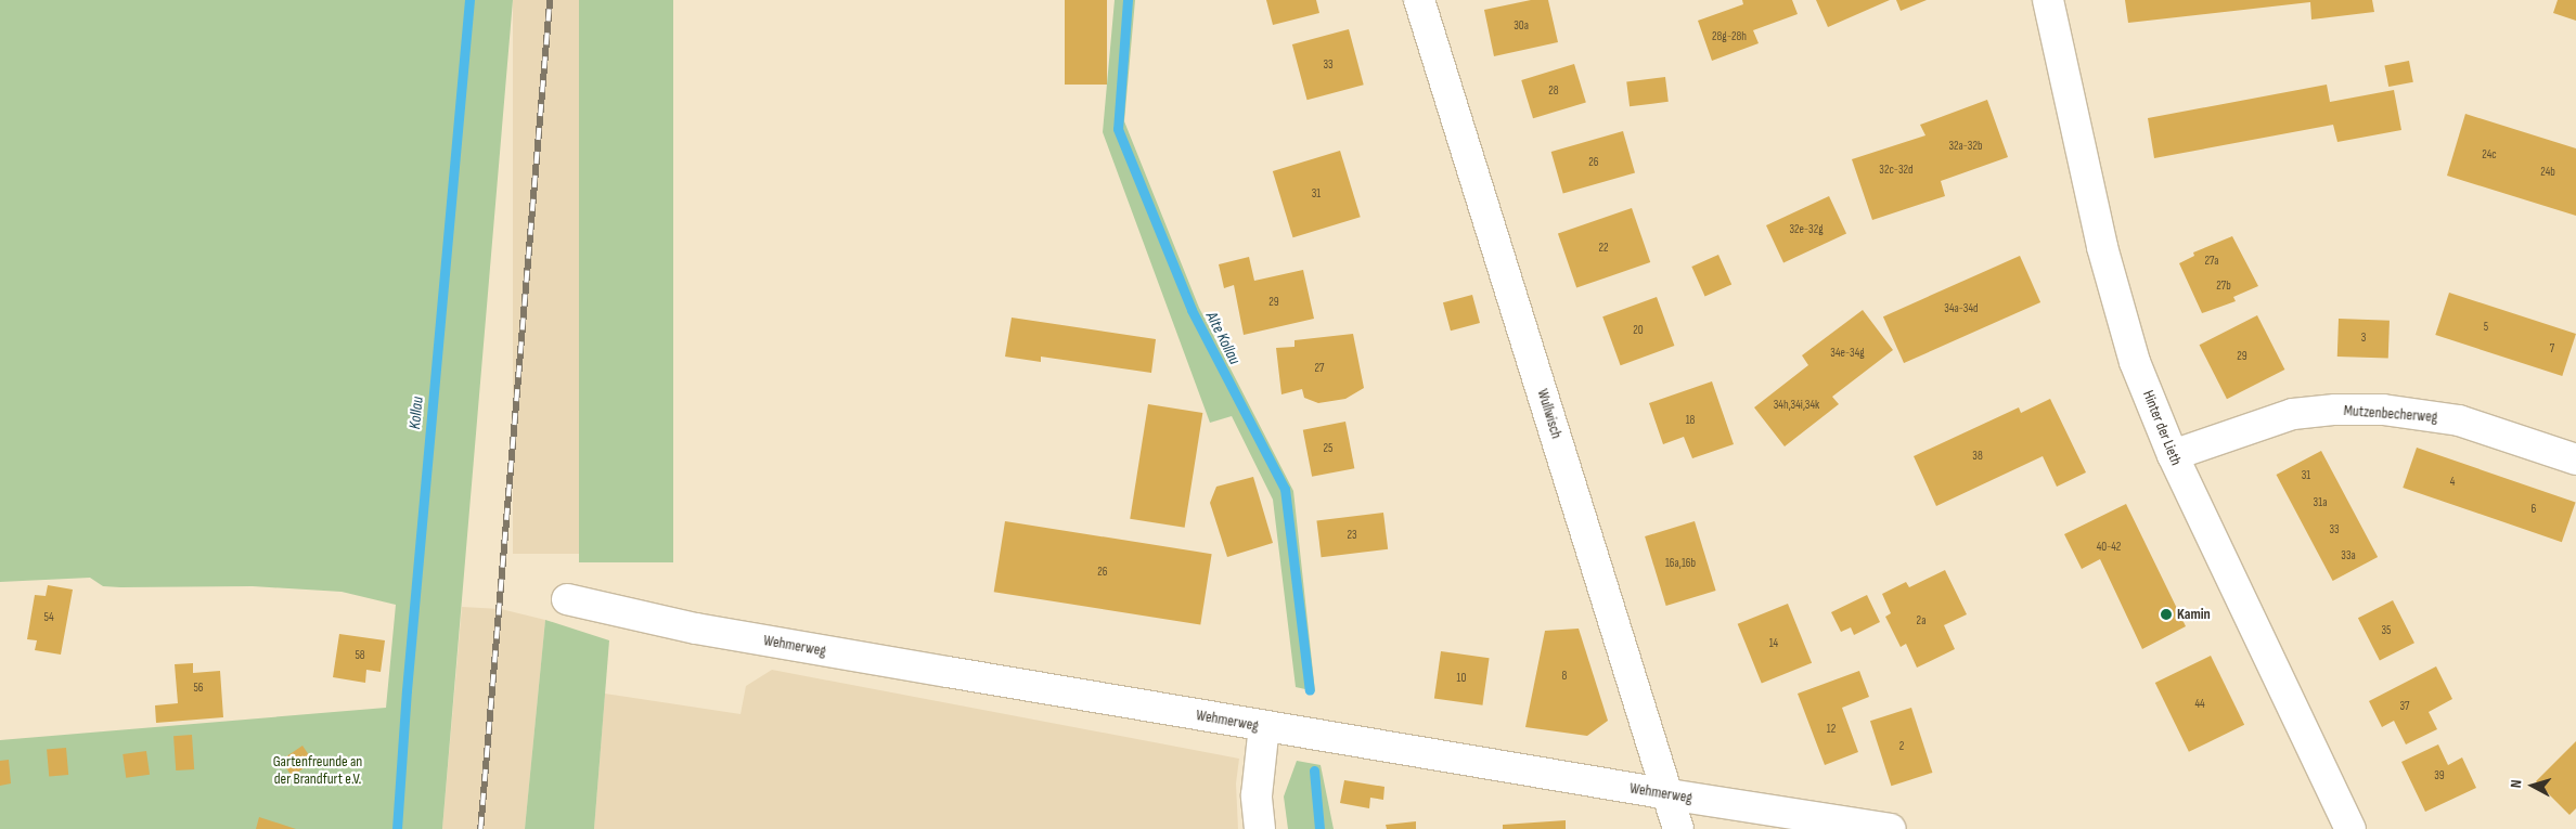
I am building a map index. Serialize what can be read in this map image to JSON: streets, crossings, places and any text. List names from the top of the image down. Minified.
{"streets":{"street":["Wullwisch","Mutzenbecherweg","Hinter der Lieth","Wehmerweg"]},"crossings":[["Wullwisch","Wehmerweg"],["Mutzenbecherweg","Hinter der Lieth"]],"water":["Alte Kollau","Kollau"],"parks":["Gartenfreunde an der Brandfurt e.V."],"places":["Kamin"],"house_numbers":["30a","28g-28h","33","28","32a-32b","24c","26","32c-32d","24b","31","32e-32g","22","27a","27b","29","34a-34d","5","20","3","7","34e-34g","29","27","34h,34i,34k","18","25","38","31","4","31a","6","33","23","40-42","33a","16a,16b","26","54","2a","35","14","58","8","10","56","44","37","12","2","39"],"north":"left"}
